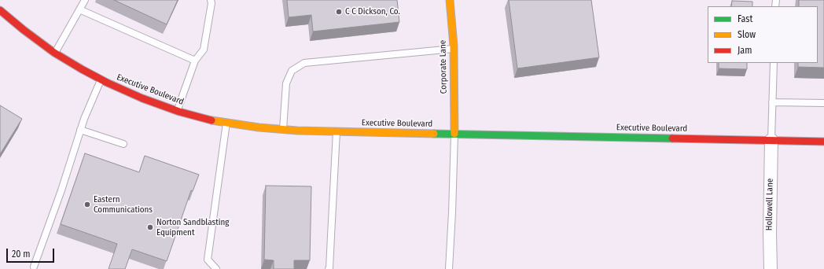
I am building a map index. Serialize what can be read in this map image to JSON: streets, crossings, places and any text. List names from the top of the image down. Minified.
{"streets":{"street":["Corporate Lane","Executive Boulevard","Hollowell Lane"]},"crossings":[["Corporate Lane","Executive Boulevard"],["Executive Boulevard","Hollowell Lane"]],"places":["C C Dickson, Co.","Eastern Communications","Norton Sandblasting Equipment"],"legend":["Fast","Slow","Jam"],"scale_bar":"20 m"}
